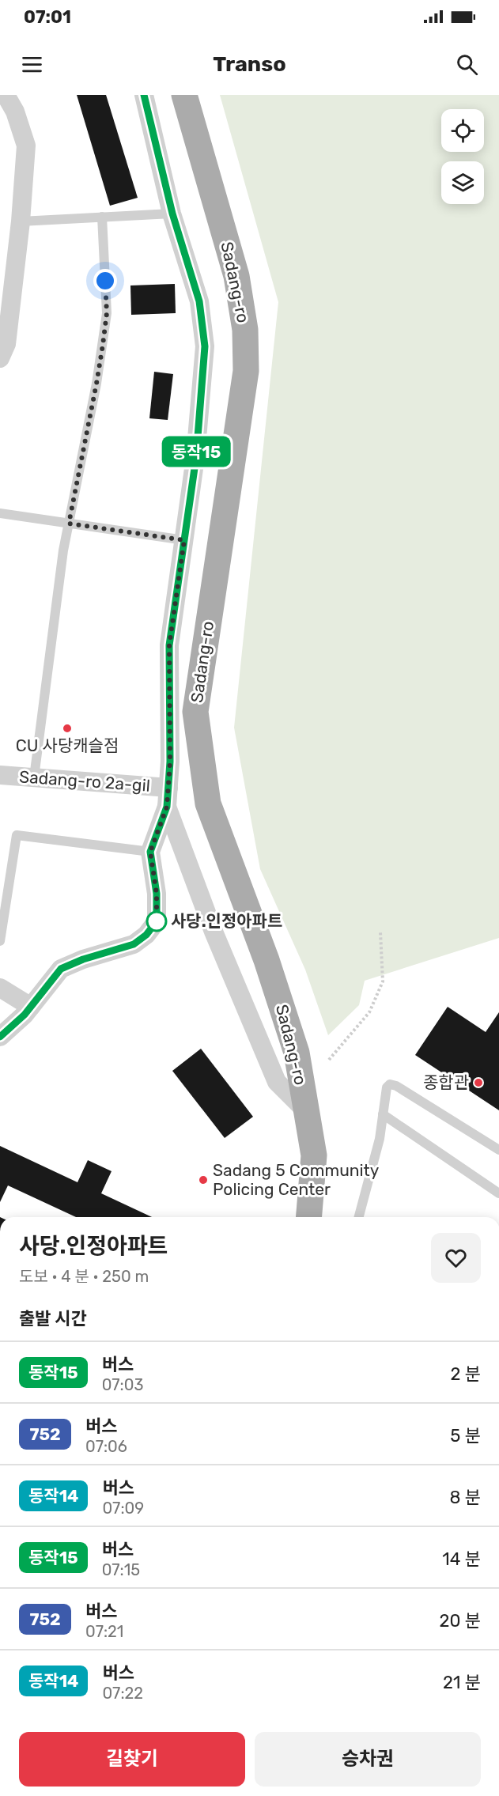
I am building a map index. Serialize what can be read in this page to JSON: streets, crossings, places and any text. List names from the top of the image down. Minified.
{"streets":{"main road":["Sadang-ro"],"street":["Sadang-ro 2a-gil"]},"places":["CU 사당캐슬점","사당.인정아파트","종합관","Sadang 5 Community Policing Center"],"lines":["bus line 동작15"],"page":{"status":"07:01","header":"Transo","on_map":"동작15","heading":[["사당.인정아파트","도보 · 4 분 · 250 m"],"출발 시간"],"list":[{"mark":"동작15","name":"버스","note":"07:03","value":"2 분"},{"mark":"752","name":"버스","note":"07:06","value":"5 분"},{"mark":"동작14","name":"버스","note":"07:09","value":"8 분"},{"mark":"동작15","name":"버스","note":"07:15","value":"14 분"},{"mark":"752","name":"버스","note":"07:21","value":"20 분"},{"mark":"동작14","name":"버스","note":"07:22","value":"21 분"}],"buttons":["길찾기","승차권"]}}
